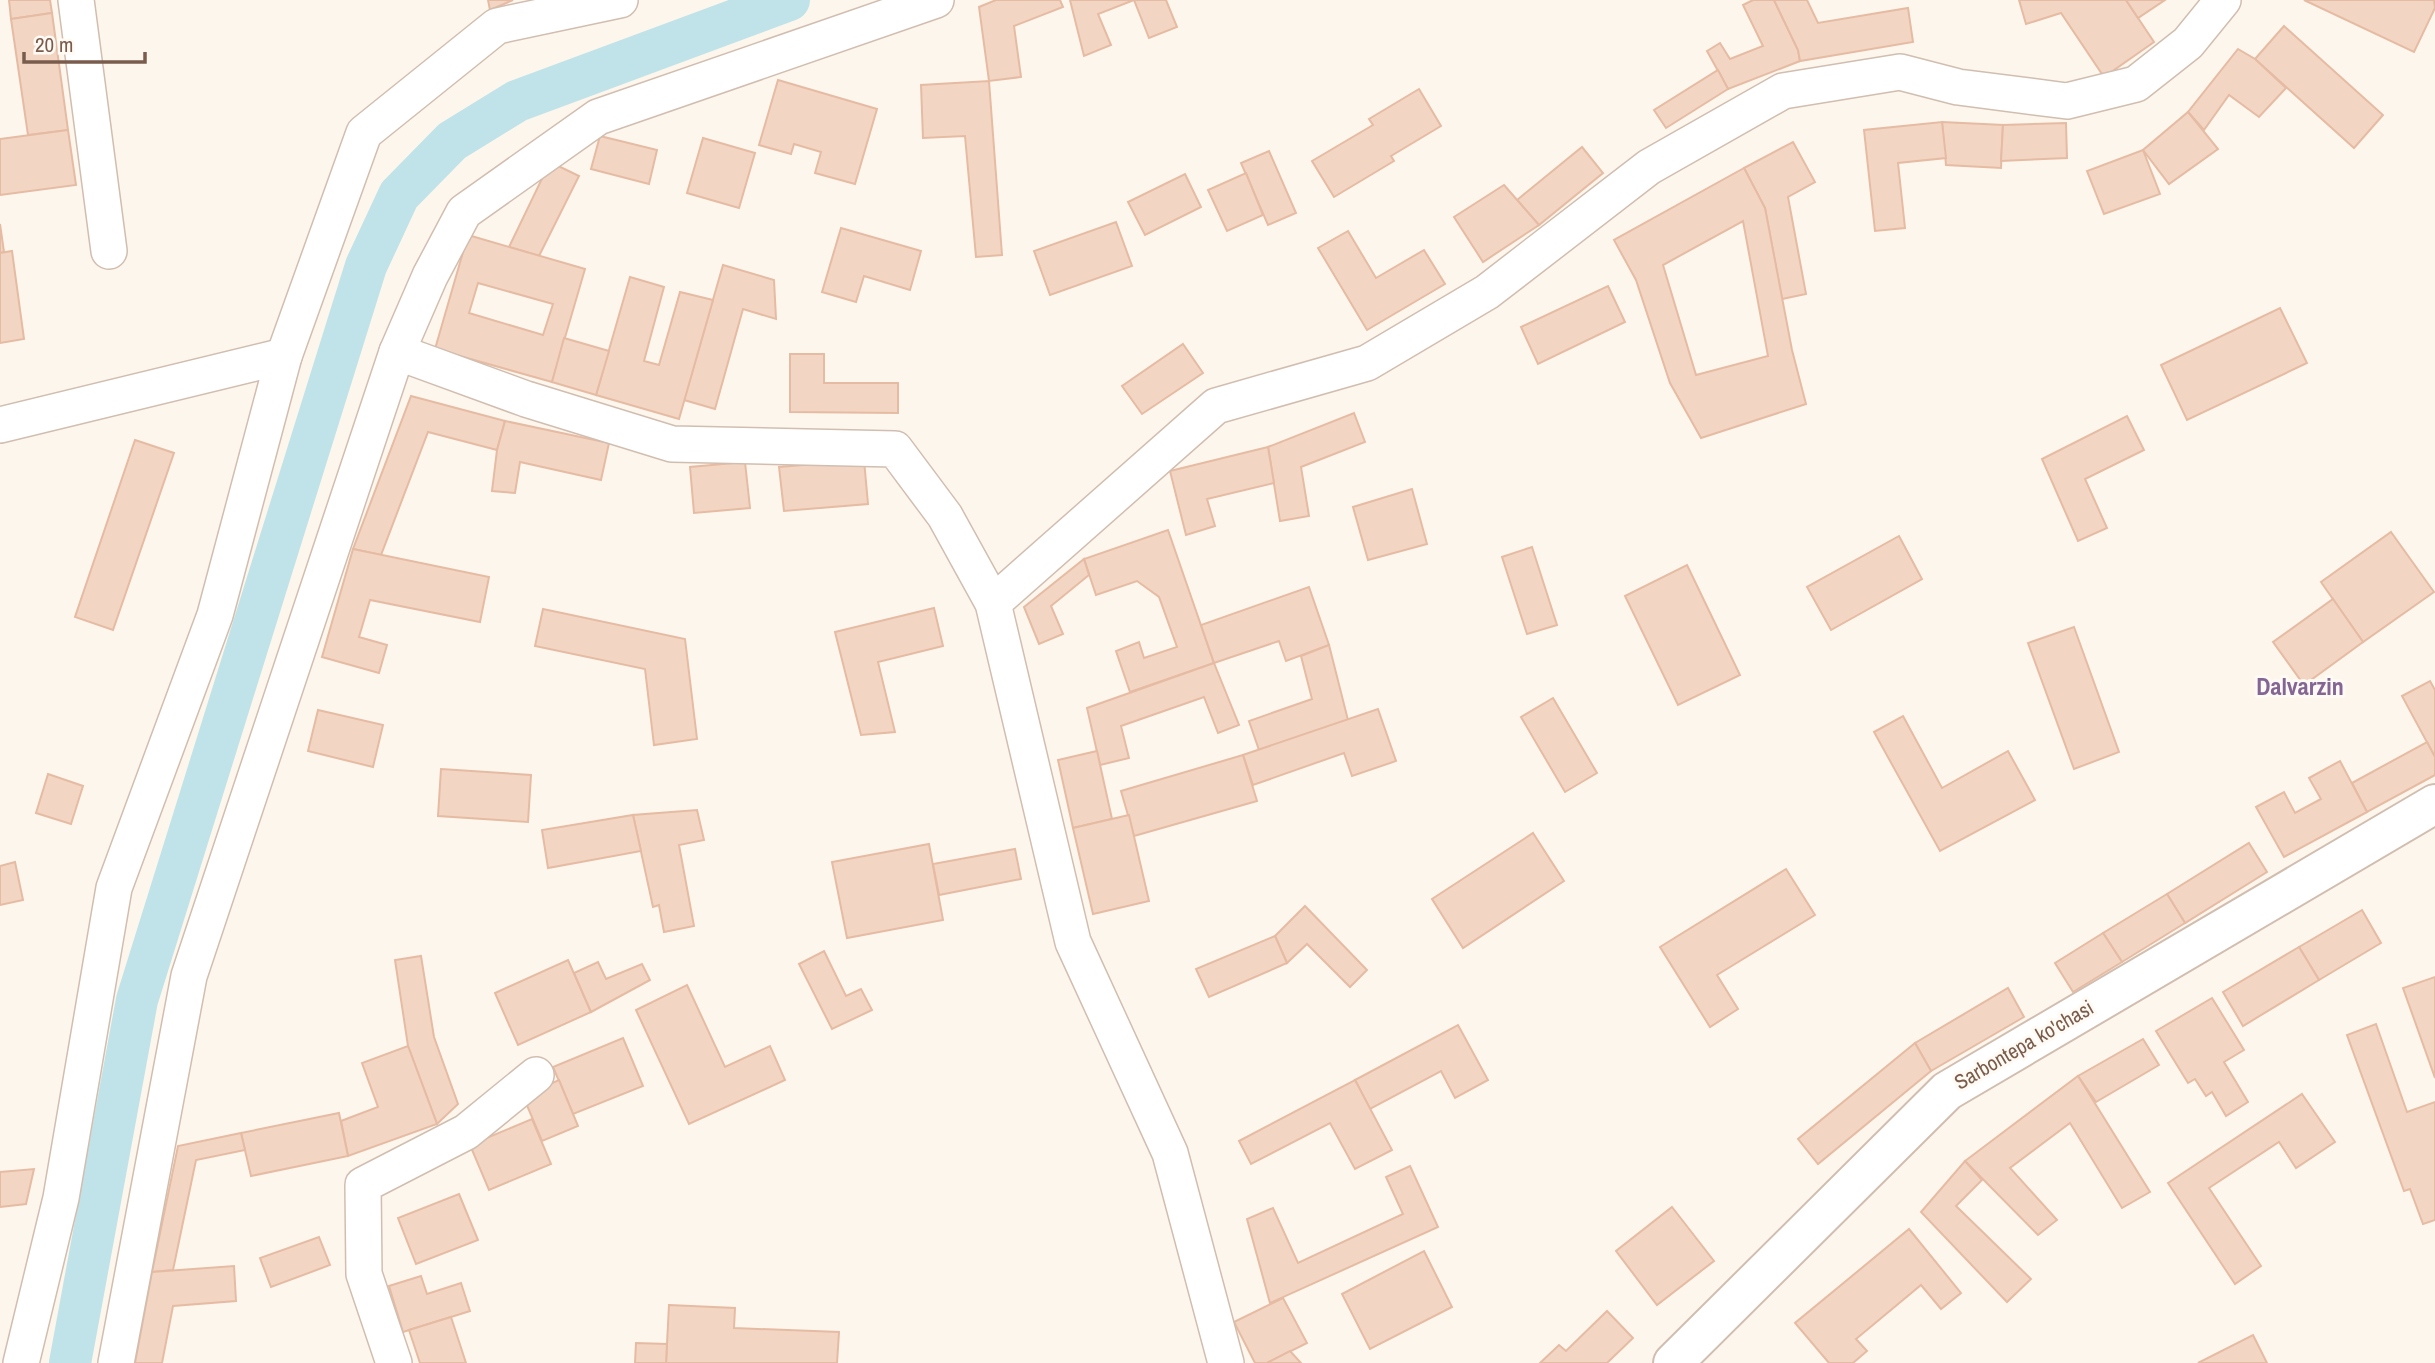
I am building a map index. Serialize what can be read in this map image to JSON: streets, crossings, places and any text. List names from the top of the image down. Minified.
{"streets":{"street":["Sarbontepa ko'chasi"]},"districts":["Dalvarzin"],"scale_bar":"20 m"}
